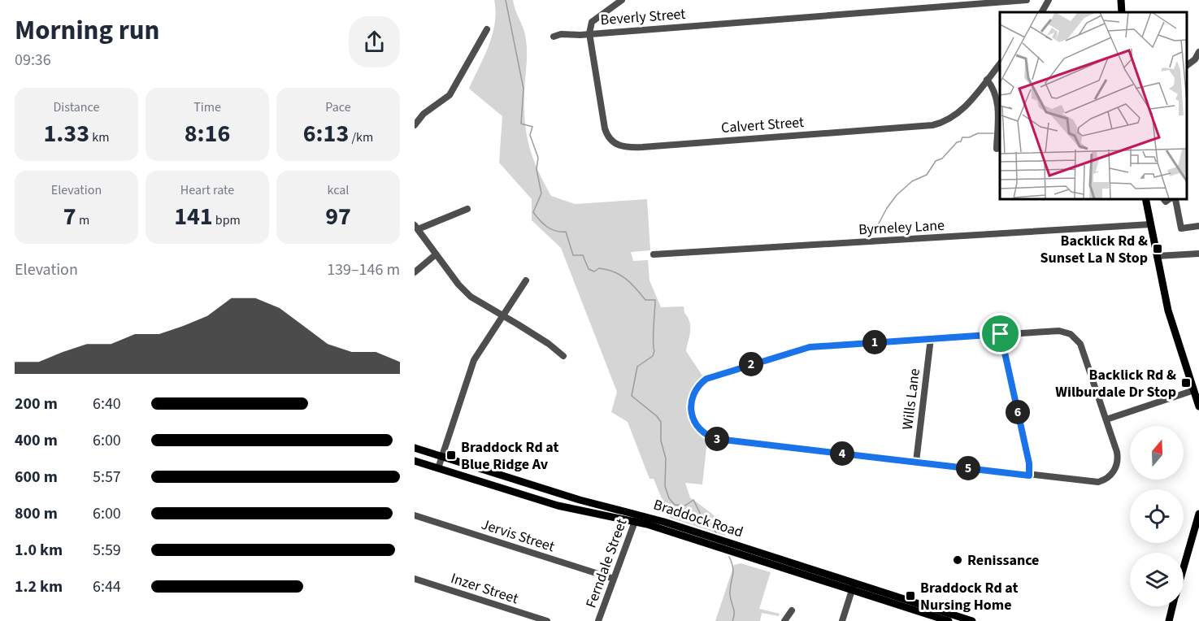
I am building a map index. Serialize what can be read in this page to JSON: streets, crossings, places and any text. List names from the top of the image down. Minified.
{"streets":{"main road":["Braddock Road"],"street":["Beverly Street","Calvert Street","Byrneley Lane","Wills Lane","Jervis Street","Ferndale Street","Inzer Street"]},"crossings":[["Beverly Street","Calvert Street"],["Braddock Road","Ferndale Street"],["Jervis Street","Ferndale Street"]],"places":{"transit":["Backlick Rd & Sunset La N Stop","Backlick Rd & Wilburdale Dr Stop","Braddock Rd at Blue Ridge Av","Braddock Rd at Nursing Home"],"other":["Renissance"]},"north":"top","page":{"heading":["Morning run","09:36"],"stats":[["Distance","1.33 km"],["Time","8:16"],["Pace","6:13 /km"],["Elevation","7 m"],["Heart rate","141 bpm"],["kcal","97"]],"chart":["Elevation","139–146 m"],"pins":["1","2","6","3","4","5"],"list":[{"name":"200 m","note":"6:40"},{"name":"400 m","note":"6:00"},{"name":"600 m","note":"5:57"},{"name":"800 m","note":"6:00"},{"name":"1.0 km","note":"5:59"},{"name":"1.2 km","note":"6:44"}]}}
